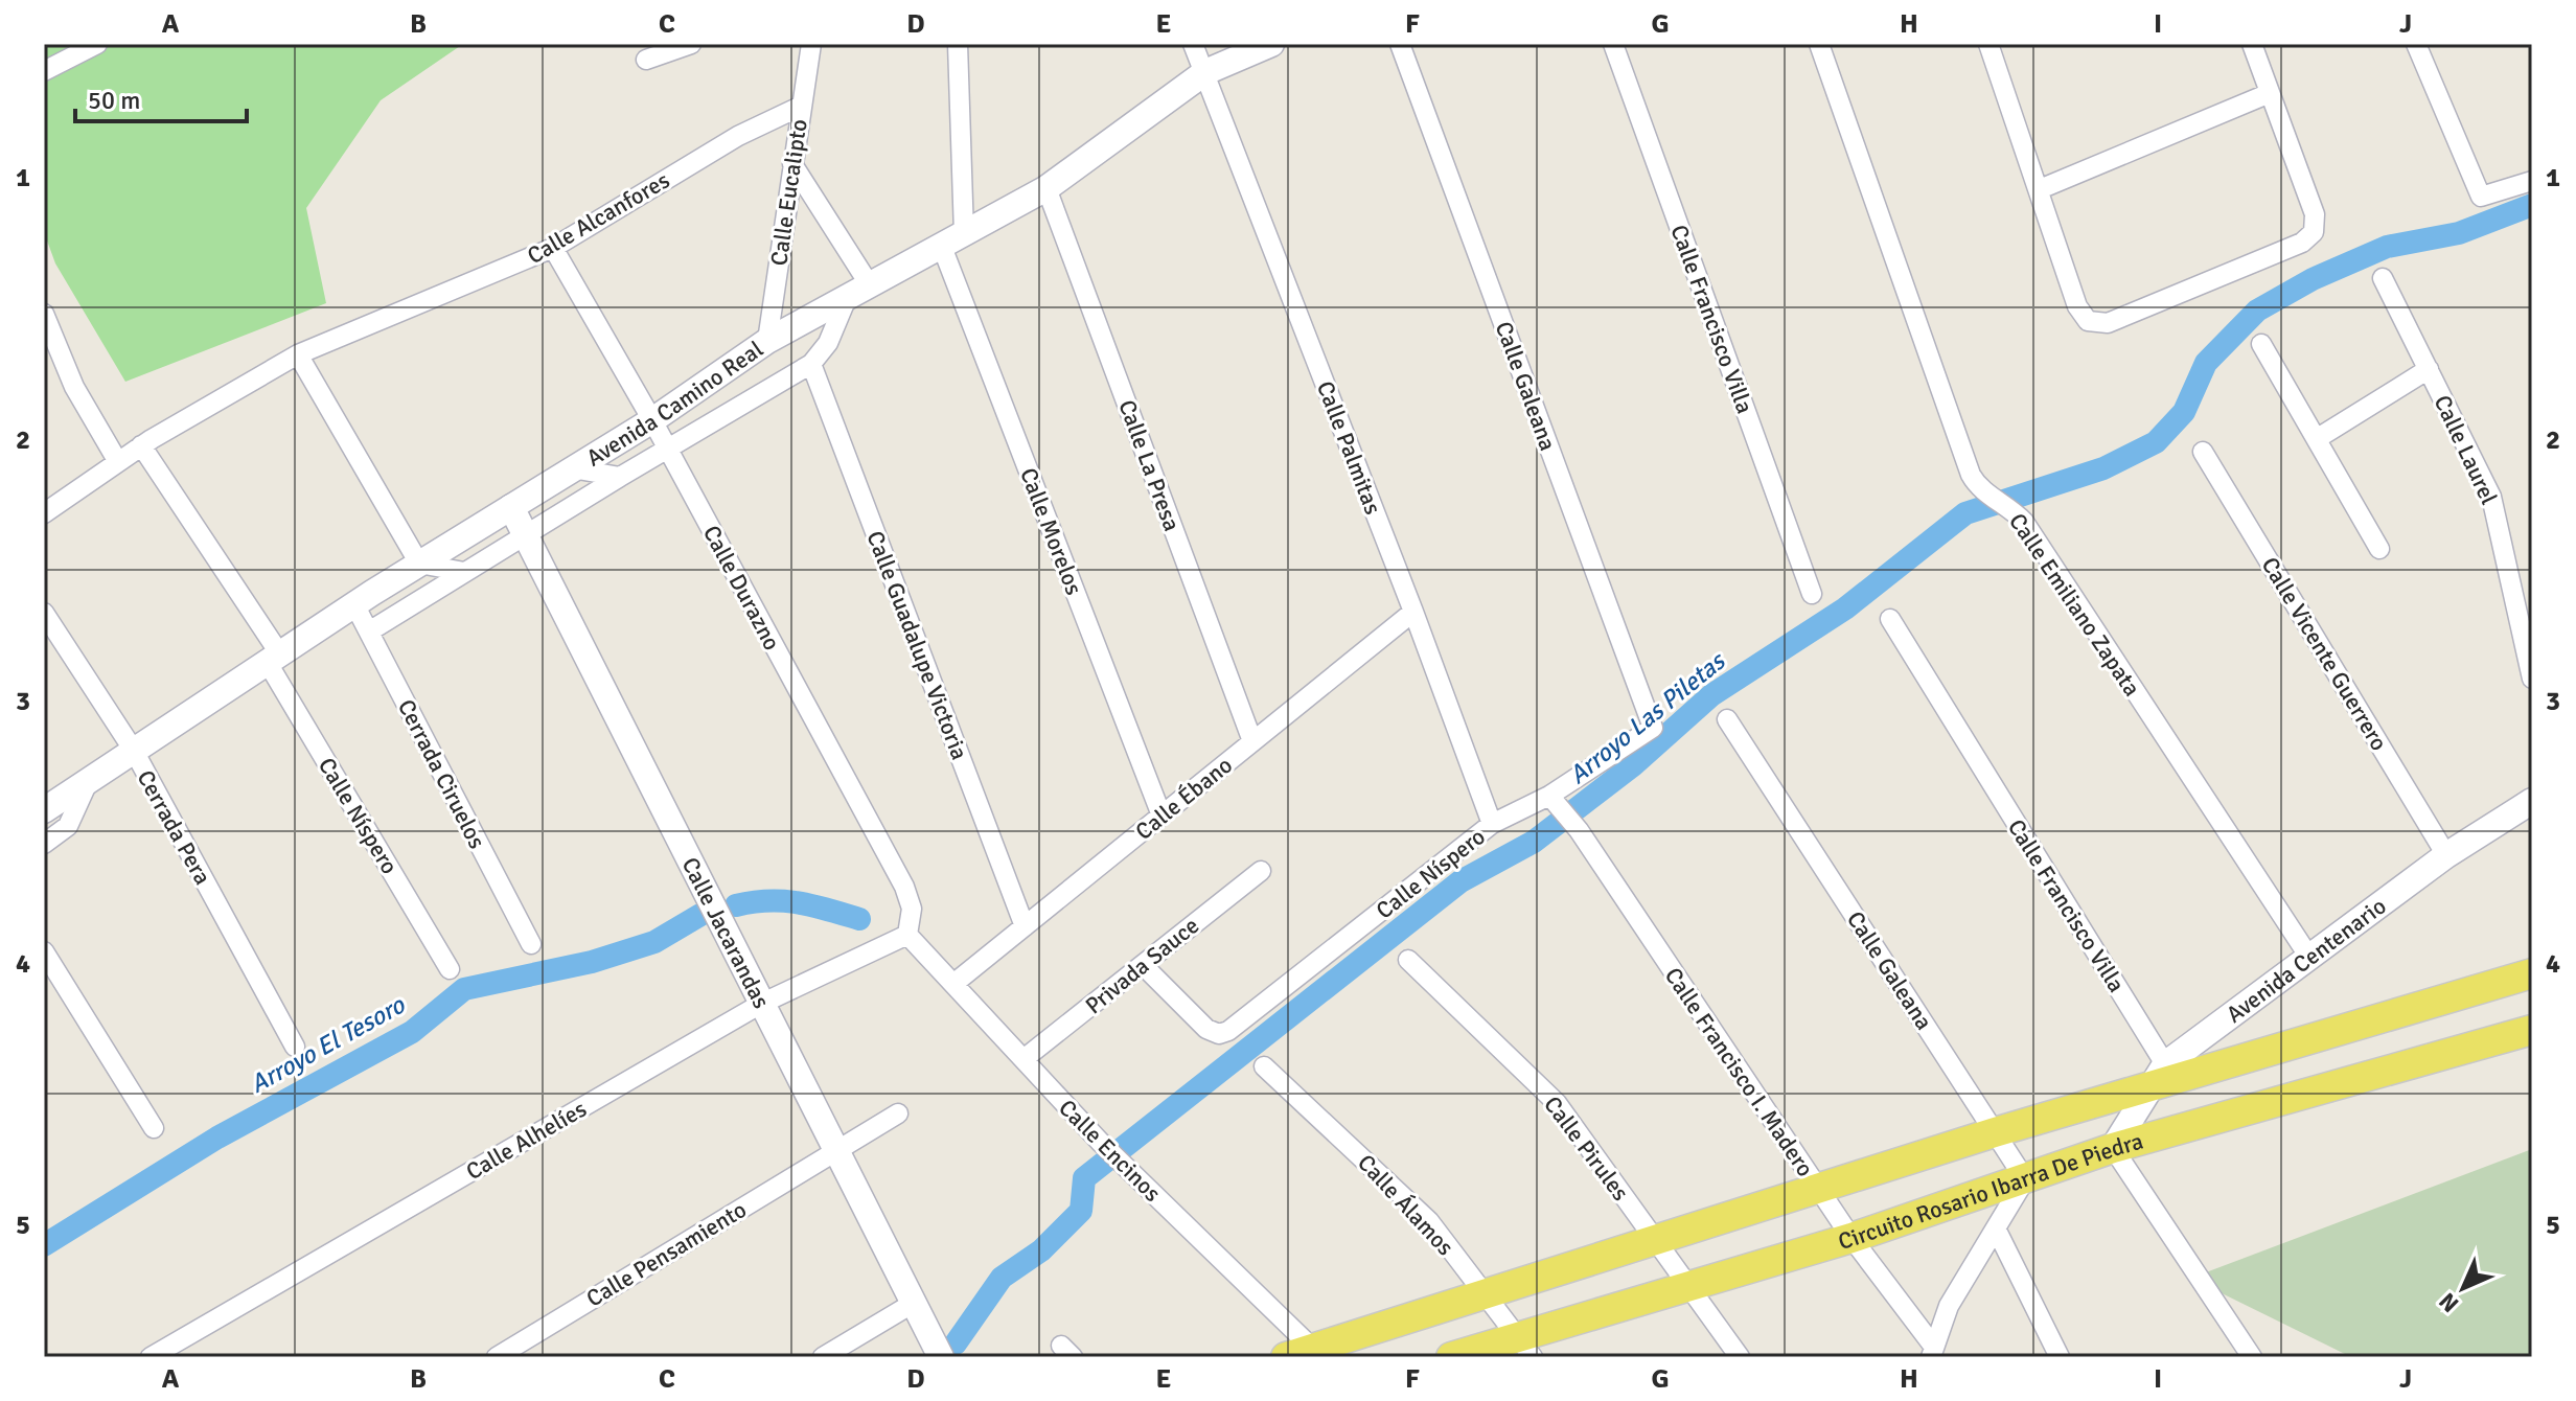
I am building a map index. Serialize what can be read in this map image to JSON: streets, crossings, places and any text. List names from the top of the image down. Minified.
{"streets":{"main road":["Circuito Rosario Ibarra De Piedra"],"street":["Calle Eucalipto","Calle Alcanfores","Calle Francisco Villa","Calle Galeana","Avenida Camino Real","Calle Palmitas","Calle Laurel","Calle La Presa","Calle Morelos","Calle Durazno","Calle Emiliano Zapata","Calle Guadalupe Victoria","Calle Vicente Guerrero","Cerrada Ciruelos","Calle Ébano","Calle Níspero","Cerrada Pera","Calle Jacarandas","Avenida Centenario","Privada Sauce","Calle Francisco I. Madero","Calle Alhelíes","Calle Pirules","Calle Encinos","Calle Álamos","Calle Pensamiento"]},"crossings":[["Calle Eucalipto","Calle Alcanfores"],["Calle Eucalipto","Avenida Camino Real"],["Calle Alcanfores","Calle Durazno"],["Calle Alcanfores","Calle Níspero"],["Calle Francisco Villa","Avenida Centenario"],["Calle Galeana","Calle Níspero"],["Calle Galeana","Circuito Rosario Ibarra De Piedra"],["Avenida Camino Real","Calle Palmitas"],["Avenida Camino Real","Calle La Presa"],["Avenida Camino Real","Calle Morelos"],["Avenida Camino Real","Calle Durazno"],["Avenida Camino Real","Cerrada Ciruelos"],["Avenida Camino Real","Calle Níspero"],["Avenida Camino Real","Cerrada Pera"],["Avenida Camino Real","Calle Jacarandas"],["Calle Palmitas","Calle Ébano"],["Calle Palmitas","Calle Níspero"],["Calle La Presa","Calle Ébano"],["Calle Morelos","Calle Ébano"],["Calle Durazno","Calle Alhelíes"],["Calle Durazno","Calle Encinos"],["Calle Emiliano Zapata","Avenida Centenario"],["Calle Guadalupe Victoria","Calle Ébano"],["Calle Vicente Guerrero","Avenida Centenario"],["Calle Ébano","Calle Encinos"],["Calle Níspero","Privada Sauce"],["Calle Níspero","Calle Francisco I. Madero"],["Calle Jacarandas","Calle Alhelíes"],["Calle Jacarandas","Calle Pensamiento"],["Avenida Centenario","Circuito Rosario Ibarra De Piedra"],["Privada Sauce","Calle Encinos"],["Calle Francisco I. Madero","Circuito Rosario Ibarra De Piedra"],["Calle Alhelíes","Calle Encinos"],["Calle Pirules","Circuito Rosario Ibarra De Piedra"],["Circuito Rosario Ibarra De Piedra","Calle Álamos"]],"water":["Arroyo Las Piletas","Arroyo El Tesoro"],"scale_bar":"50 m","north":"bottom left","grid":{"columns":["A","B","C","D","E","F","G","H","I","J"],"rows":["1","2","3","4","5"]}}
